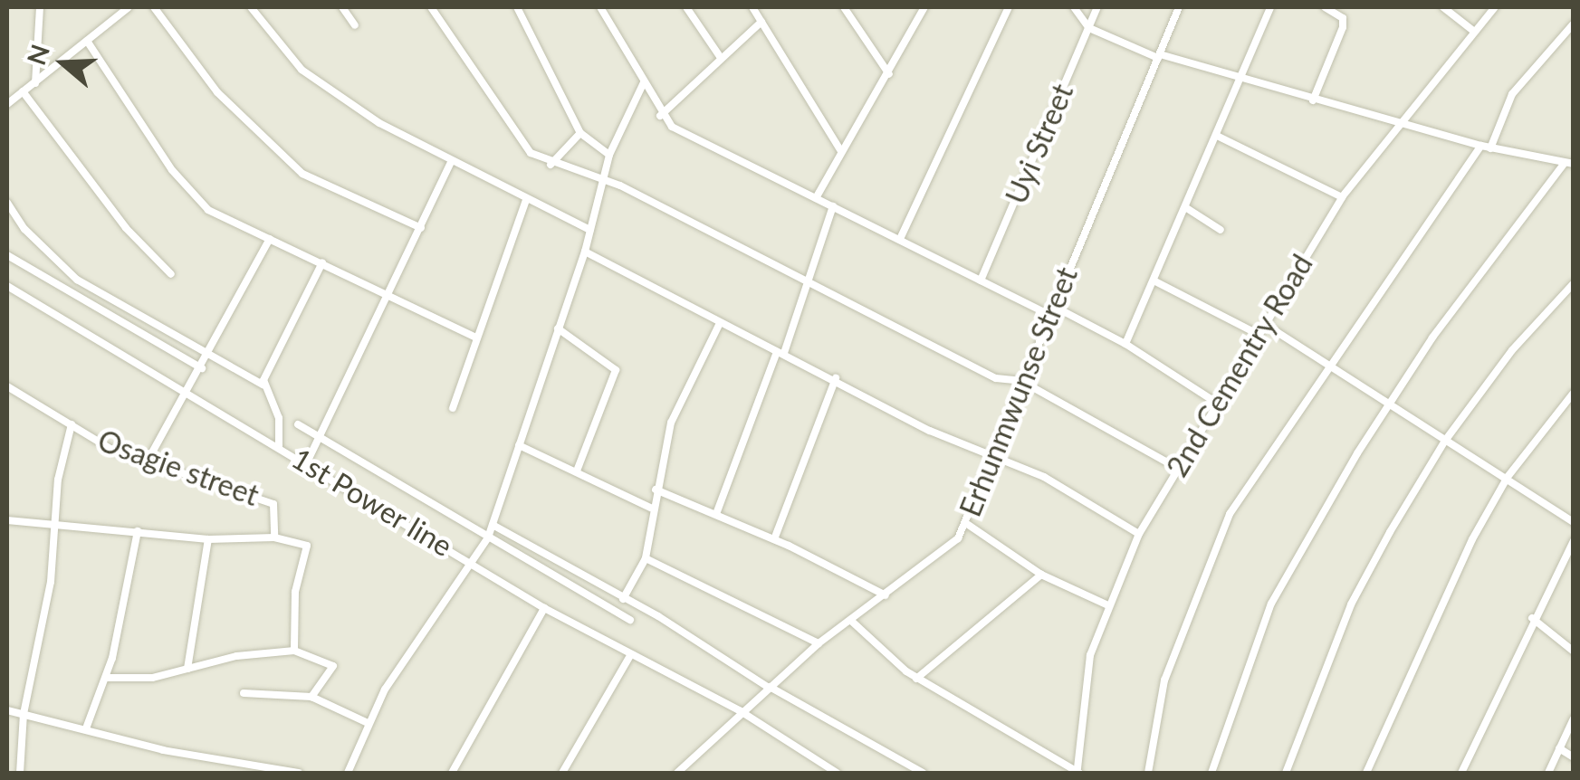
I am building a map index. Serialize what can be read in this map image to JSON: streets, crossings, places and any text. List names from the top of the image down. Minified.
{"streets":{"street":["Uyi Street","2nd Cementry Road","Erhunmwunse Street","Osagie street","1st Power line"]},"crossings":[["Erhunmwunse Street","1st Power line"]],"north":"left"}
